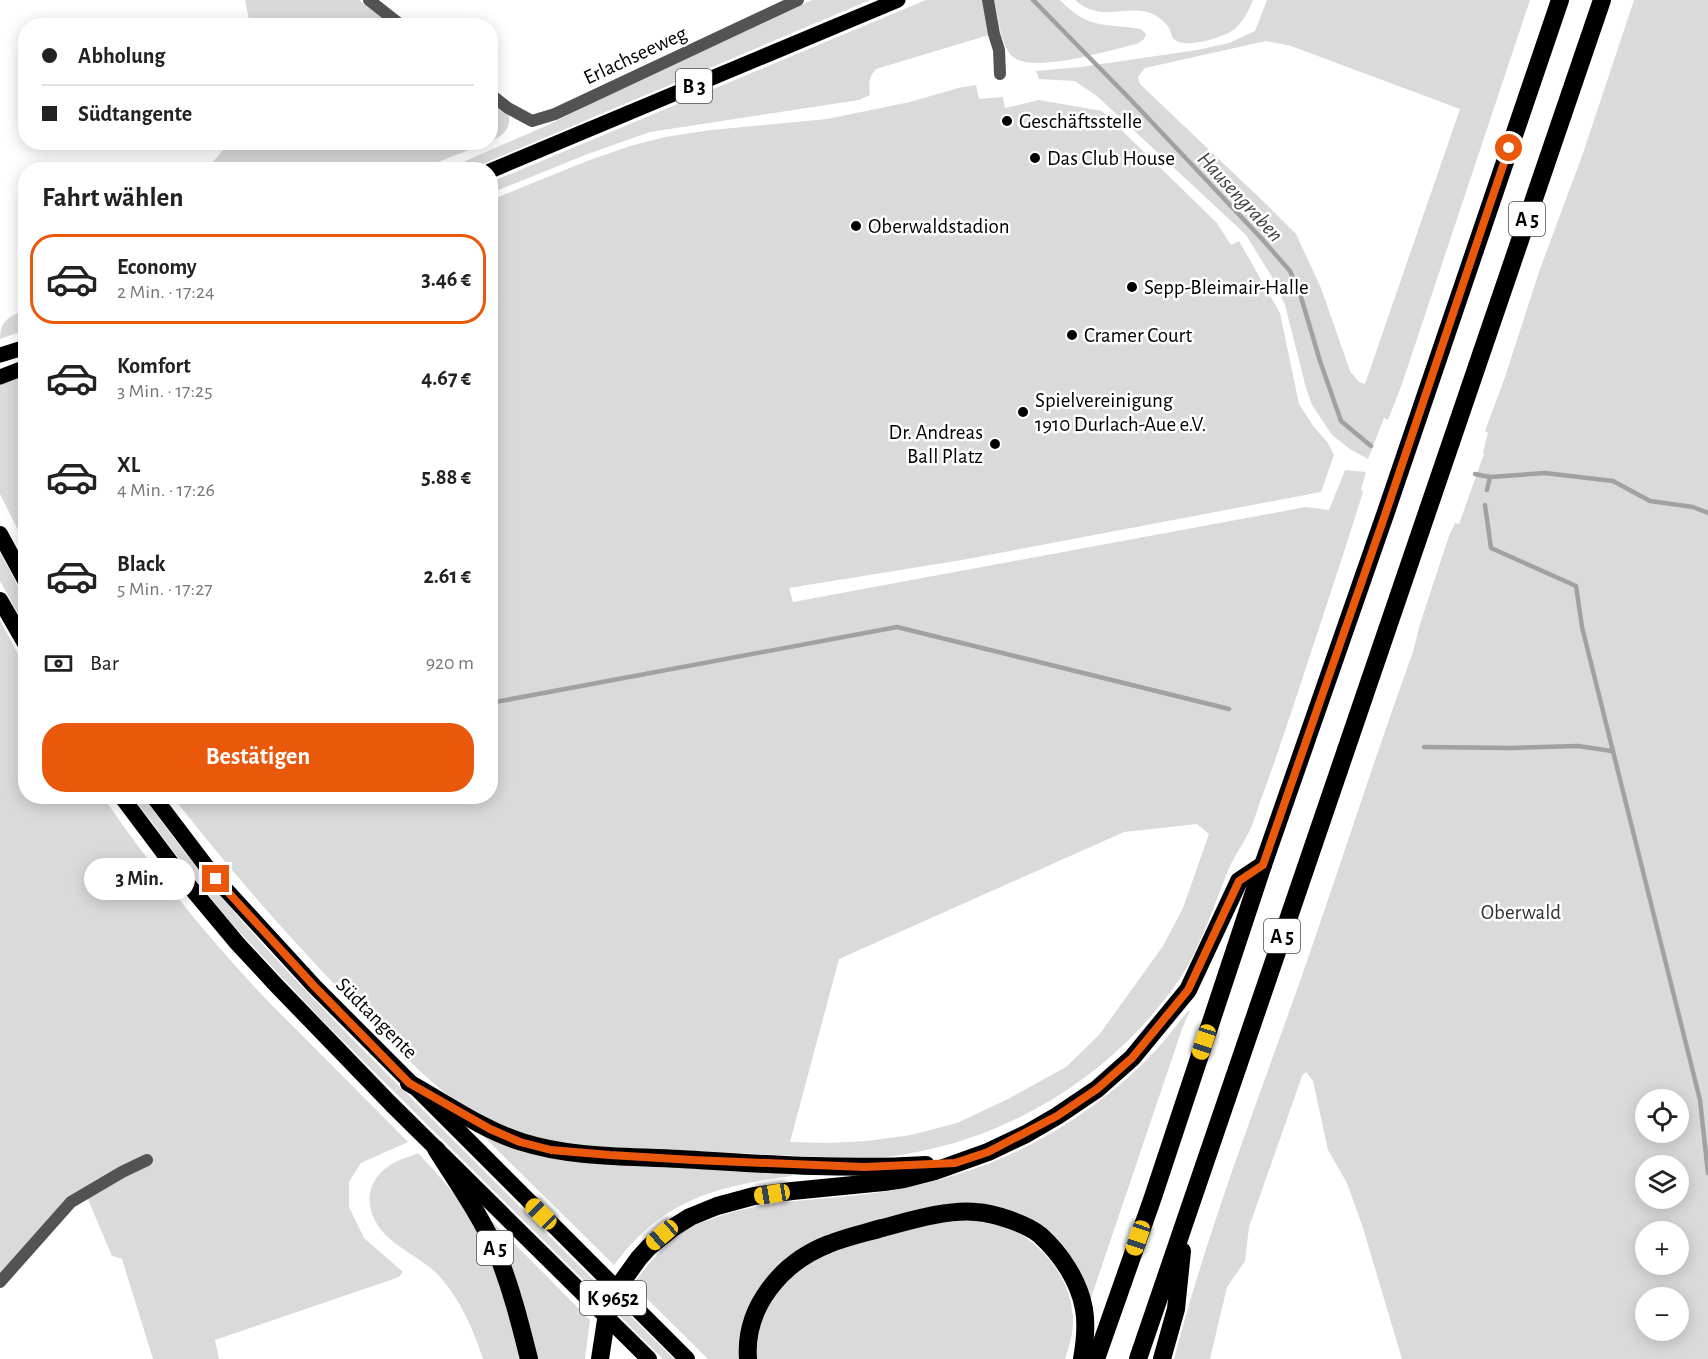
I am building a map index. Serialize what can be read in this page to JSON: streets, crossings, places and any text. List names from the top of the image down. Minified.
{"streets":{"highway":["A 5","Südtangente","K 9652"],"main road":["B 3"],"street":["Erlachseeweg"]},"crossings":[["A 5","K 9652"]],"water":["Hausengraben"],"parks":["Oberwald"],"places":["Geschäftsstelle","Das Club House","Oberwaldstadion","Sepp-Bleimair-Halle","Cramer Court","Spielvereinigung 1910 Durlach-Aue e.V.","Dr. Andreas Ball Platz"],"page":{"banner":["Abholung","Südtangente"],"heading":"Fahrt wählen","list":[{"name":"Economy","note":"2 Min. · 17:24","value":"3.46 €"},{"name":"Komfort","note":"3 Min. · 17:25","value":"4.67 €"},{"name":"XL","note":"4 Min. · 17:26","value":"5.88 €"},{"name":"Black","note":"5 Min. · 17:27","value":"2.61 €"}],"pay":["Bar","920 m"],"buttons":"Bestätigen","bubble":"3 Min.","map_buttons":["+","−"]}}
